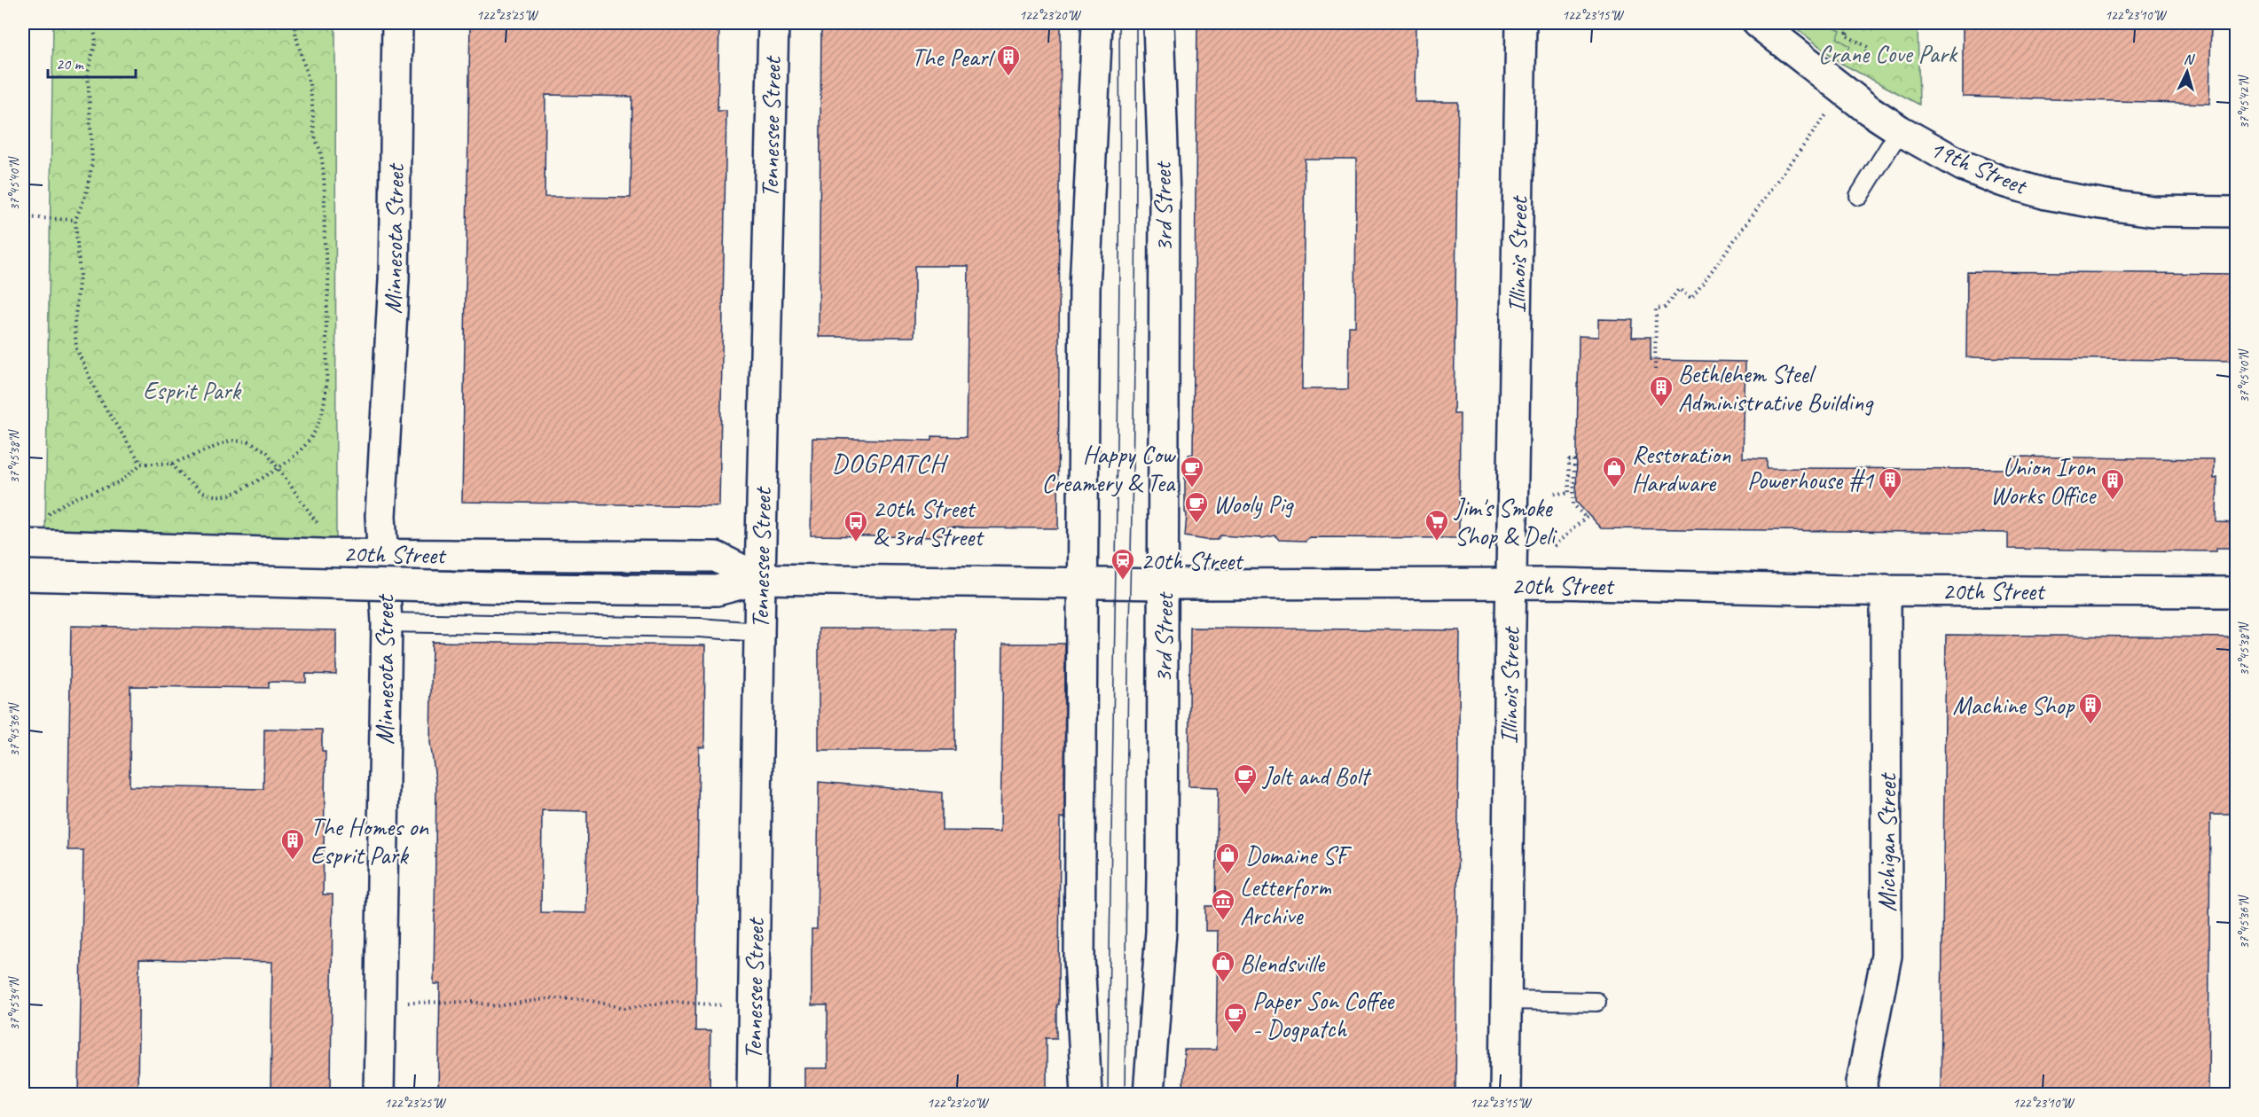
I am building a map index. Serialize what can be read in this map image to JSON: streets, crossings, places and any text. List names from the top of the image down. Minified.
{"streets":{"street":["Tennessee Street","19th Street","3rd Street","Minnesota Street","Illinois Street","20th Street","Michigan Street"]},"crossings":[["Tennessee Street","20th Street"],["3rd Street","20th Street"],["Minnesota Street","20th Street"],["Illinois Street","20th Street"],["20th Street","Michigan Street"]],"districts":["DOGPATCH"],"parks":["Crane Cove Park","Esprit Park"],"places":{"building":["The Pearl","Bethlehem Steel Administrative Building","Powerhouse #1","Union Iron Works Office","Machine Shop","The Homes on Esprit Park"],"cafe":["Happy Cow Creamery & Tea","Wooly Pig","Jolt and Bolt","Paper Son Coffee - Dogpatch"],"shop":["Restoration Hardware","Domaine SF","Blendsville"],"supermarket":["Jim's Smoke Shop & Deli"],"bus stop":["20th Street & 3rd Street"],"station":["20th Street"],"museum":["Letterform Archive"]},"scale_bar":"20 m","north":"top","coordinates":["122°23'25\"W","122°23'20\"W","122°23'15\"W","122°23'10\"W","37°45'42\"N","37°45'40\"N","37°45'38\"N","37°45'36\"N","37°45'34\"N"]}
